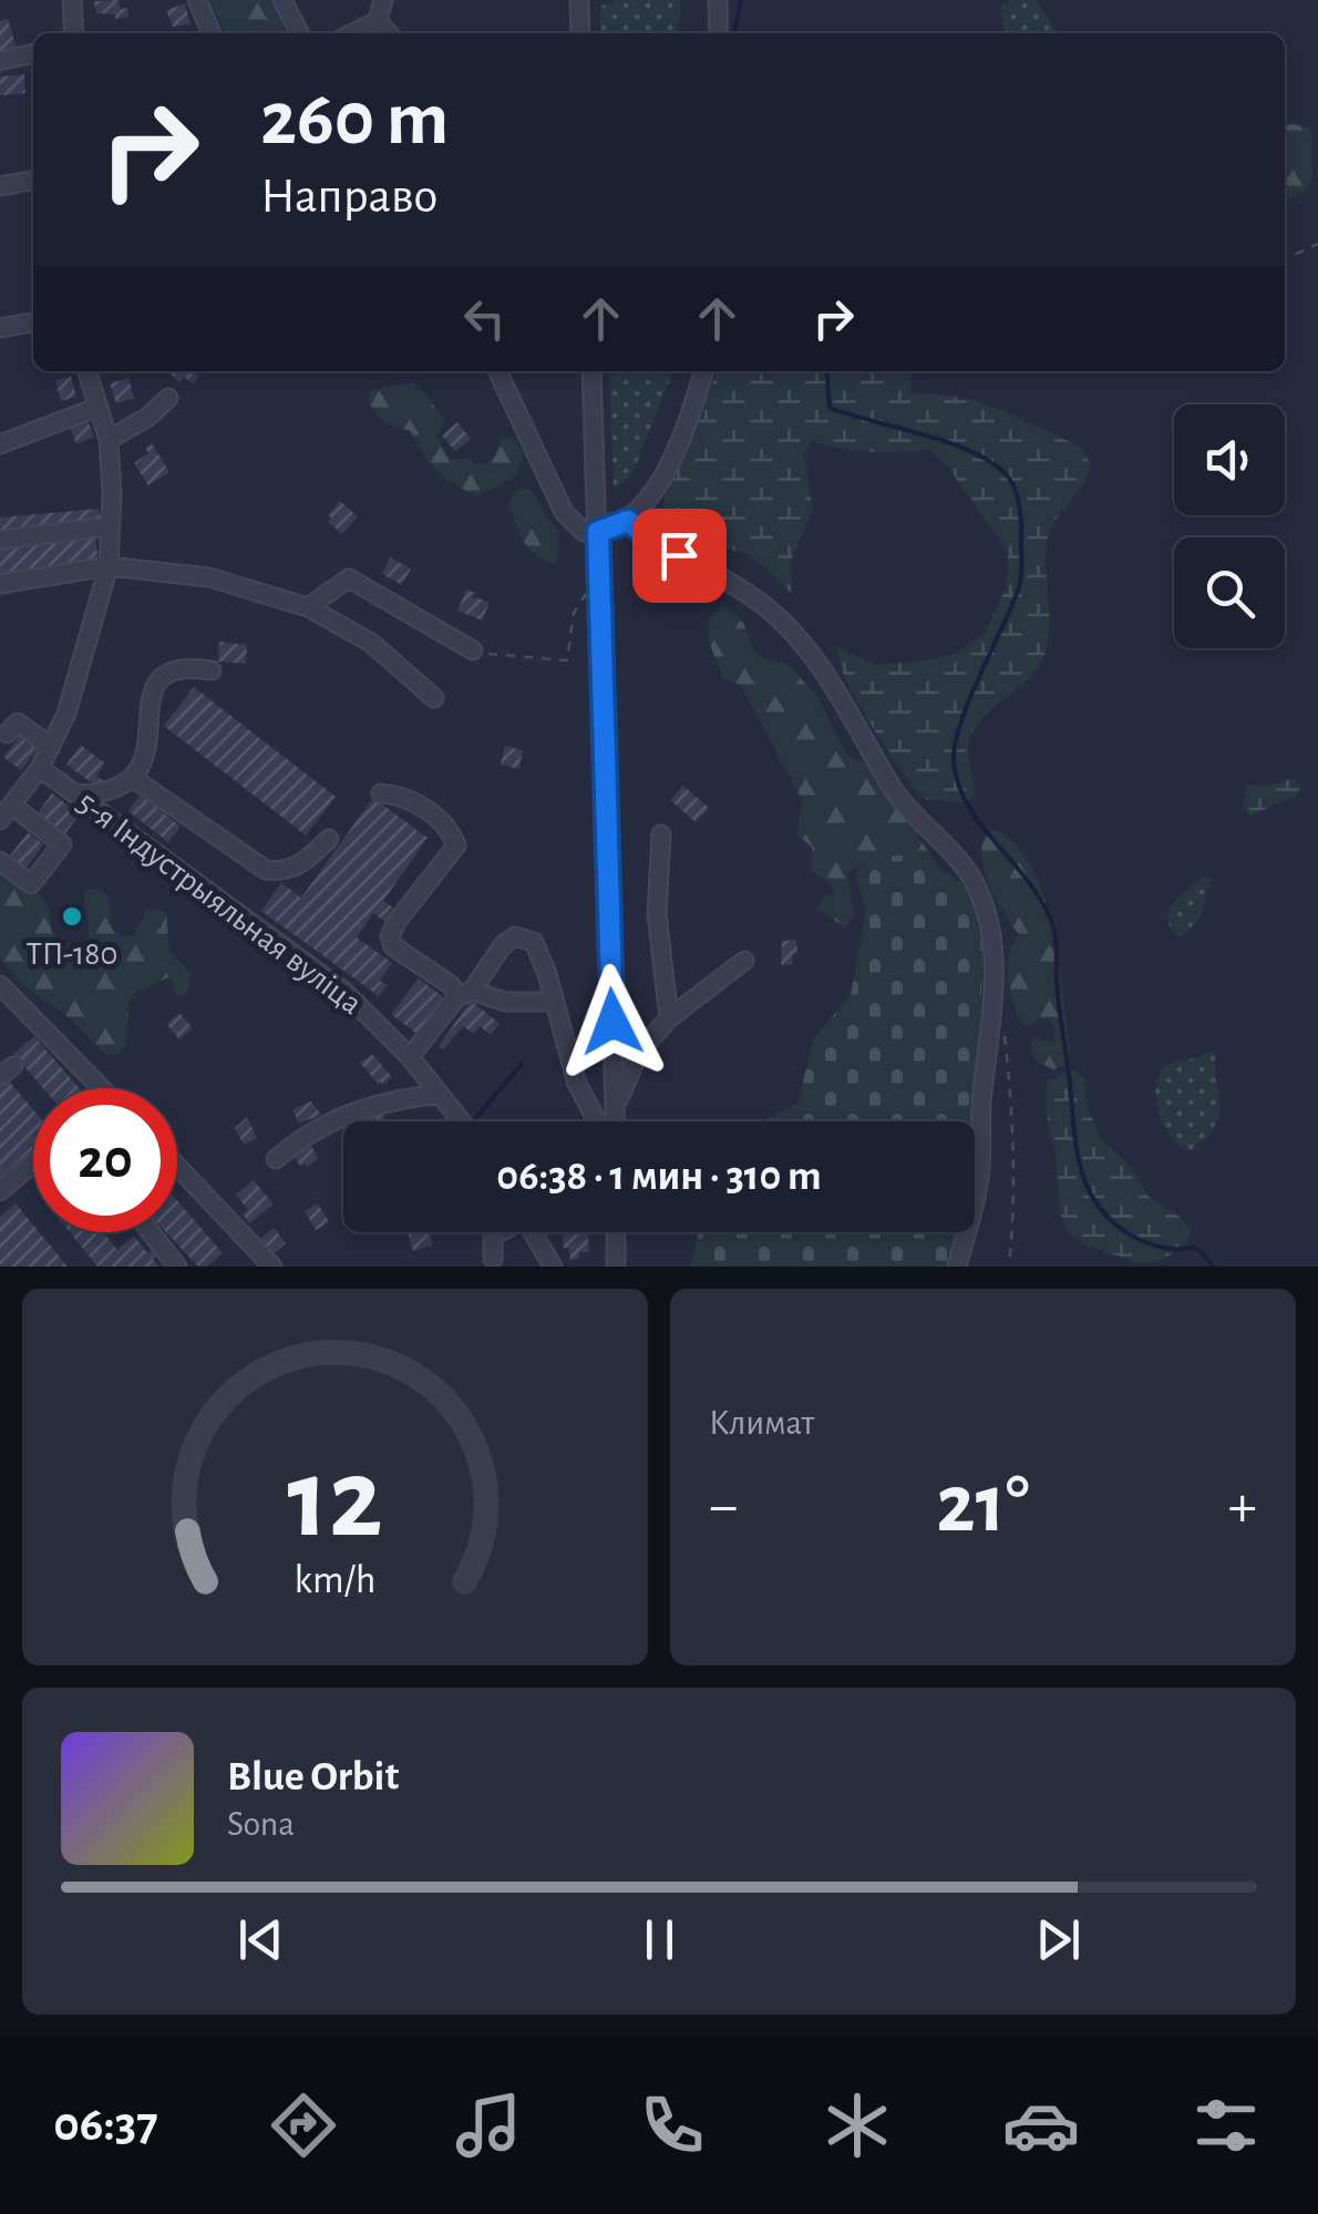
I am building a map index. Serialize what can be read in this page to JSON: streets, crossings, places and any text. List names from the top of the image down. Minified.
{"streets":{"street":["5-я Індустрыяльная вуліца"]},"places":["ТП-180"],"page":{"turn":["260 m","Направо"],"limit":"20","trip":"06:38 · 1 мин · 310 m","tile":"Климат","heat":["−","21°","+"],"song":["Blue Orbit","Sona"],"tabs":"06:37","gauge":["12","km/h"]}}
